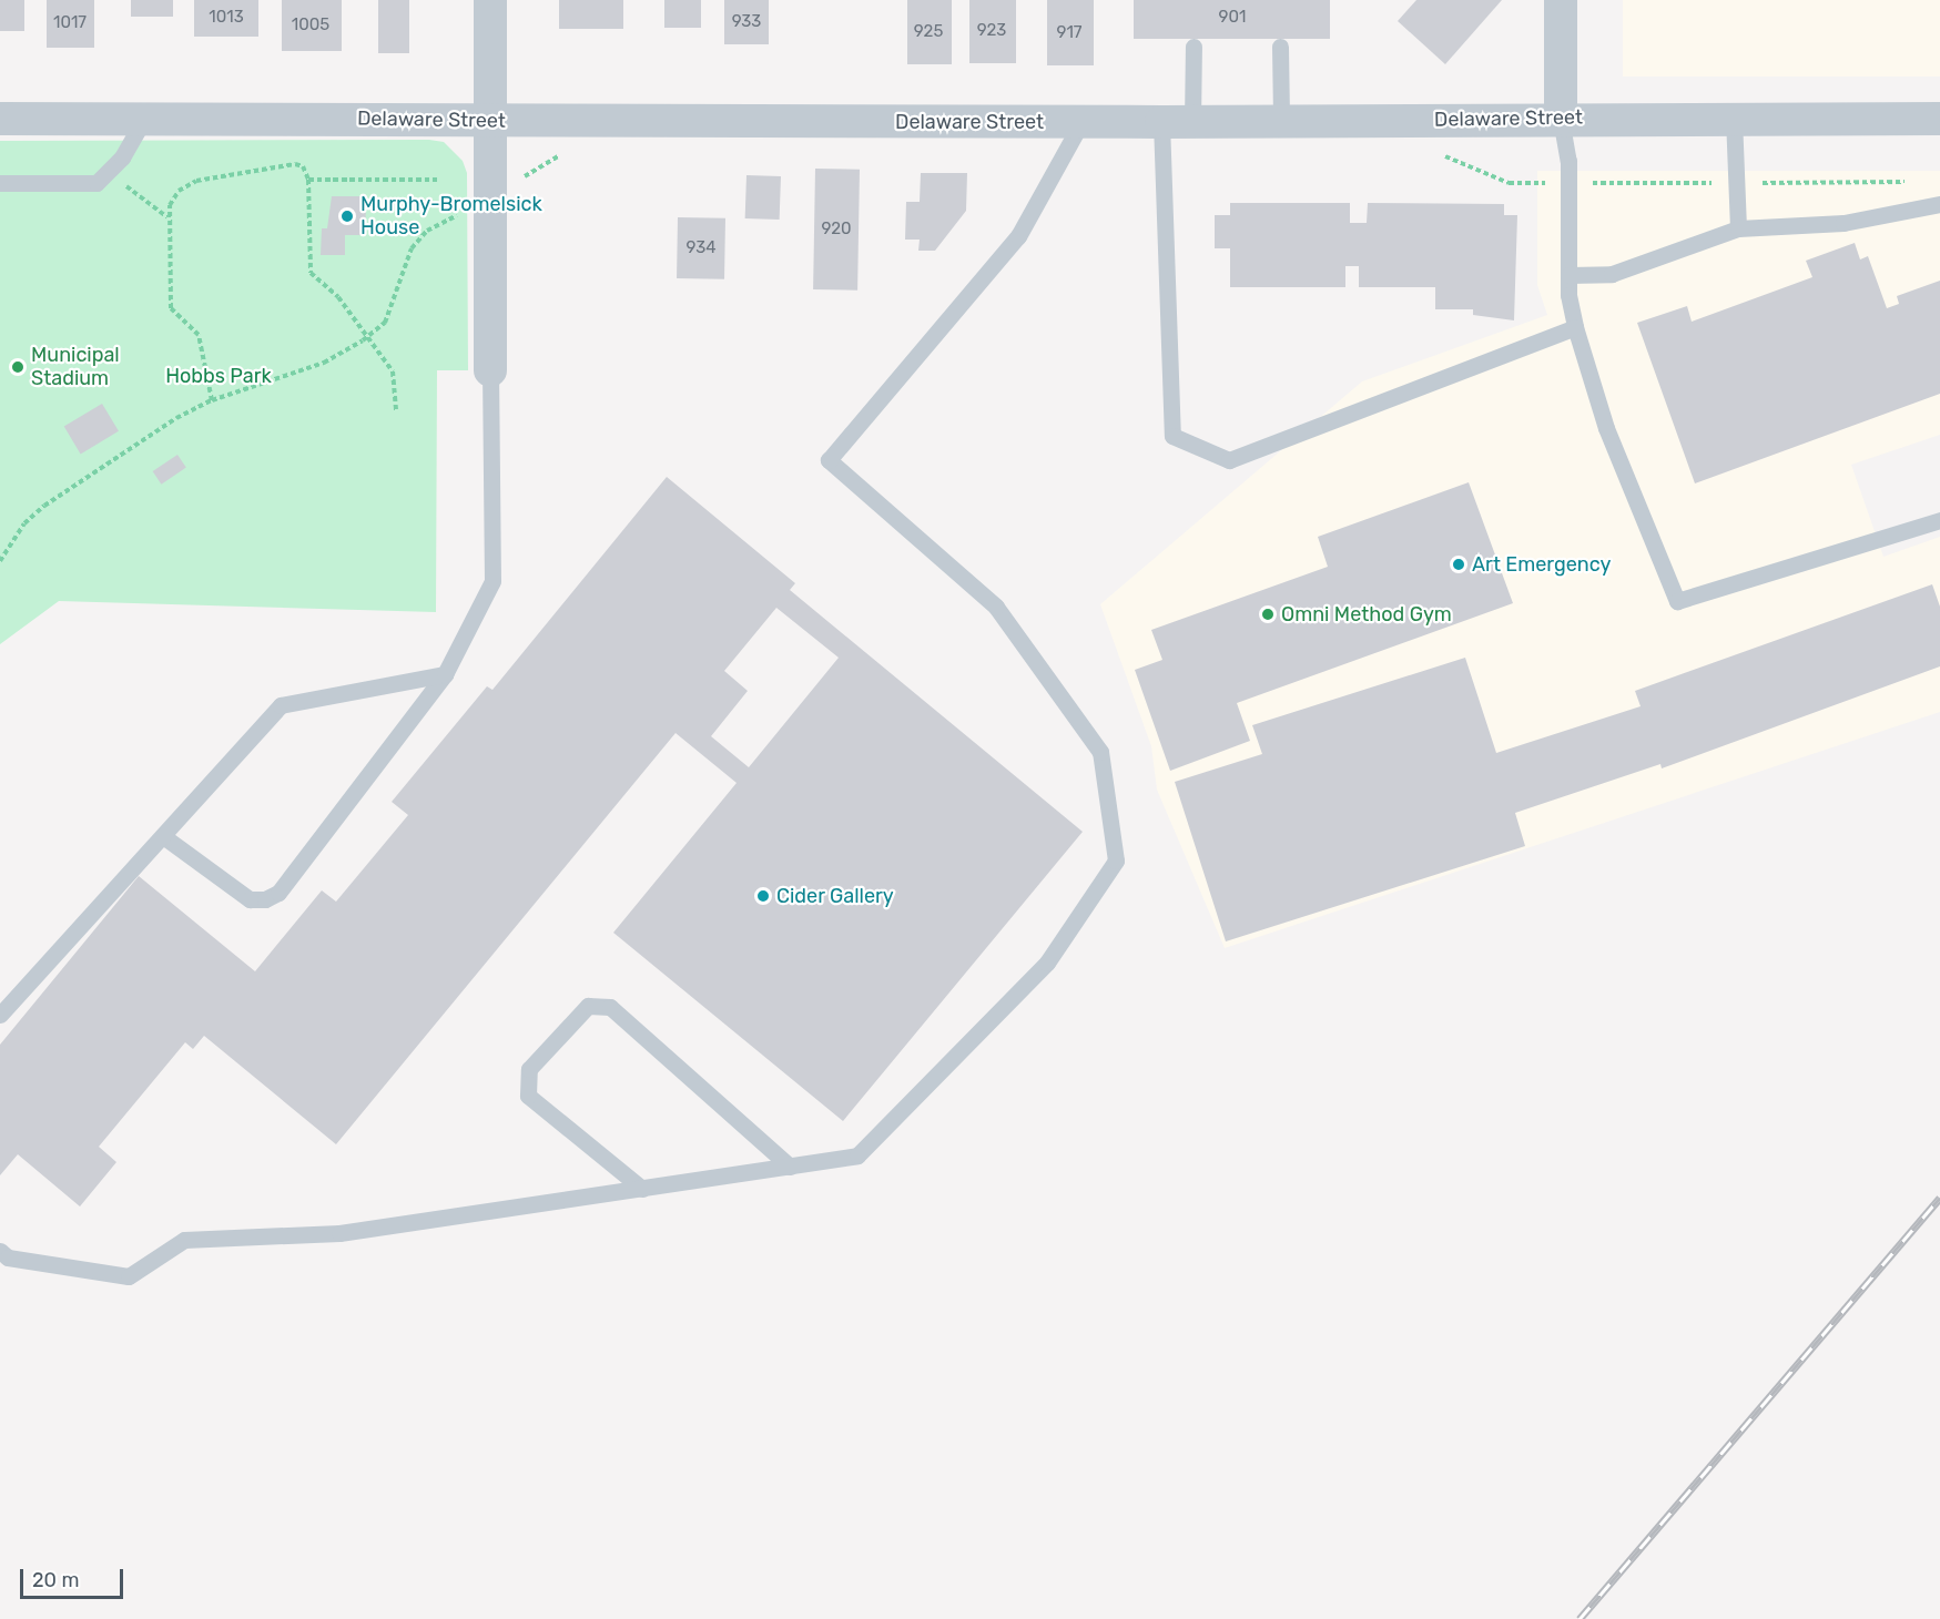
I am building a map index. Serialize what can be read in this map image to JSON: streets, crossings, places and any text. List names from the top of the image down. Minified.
{"streets":{"street":["Delaware Street"]},"parks":["Hobbs Park"],"places":["Murphy-Bromelsick House","Municipal Stadium","Art Emergency","Omni Method Gym","Cider Gallery"],"house_numbers":["1013","901","933","1017","1005","923","925","917","920","934"],"scale_bar":"20 m"}
